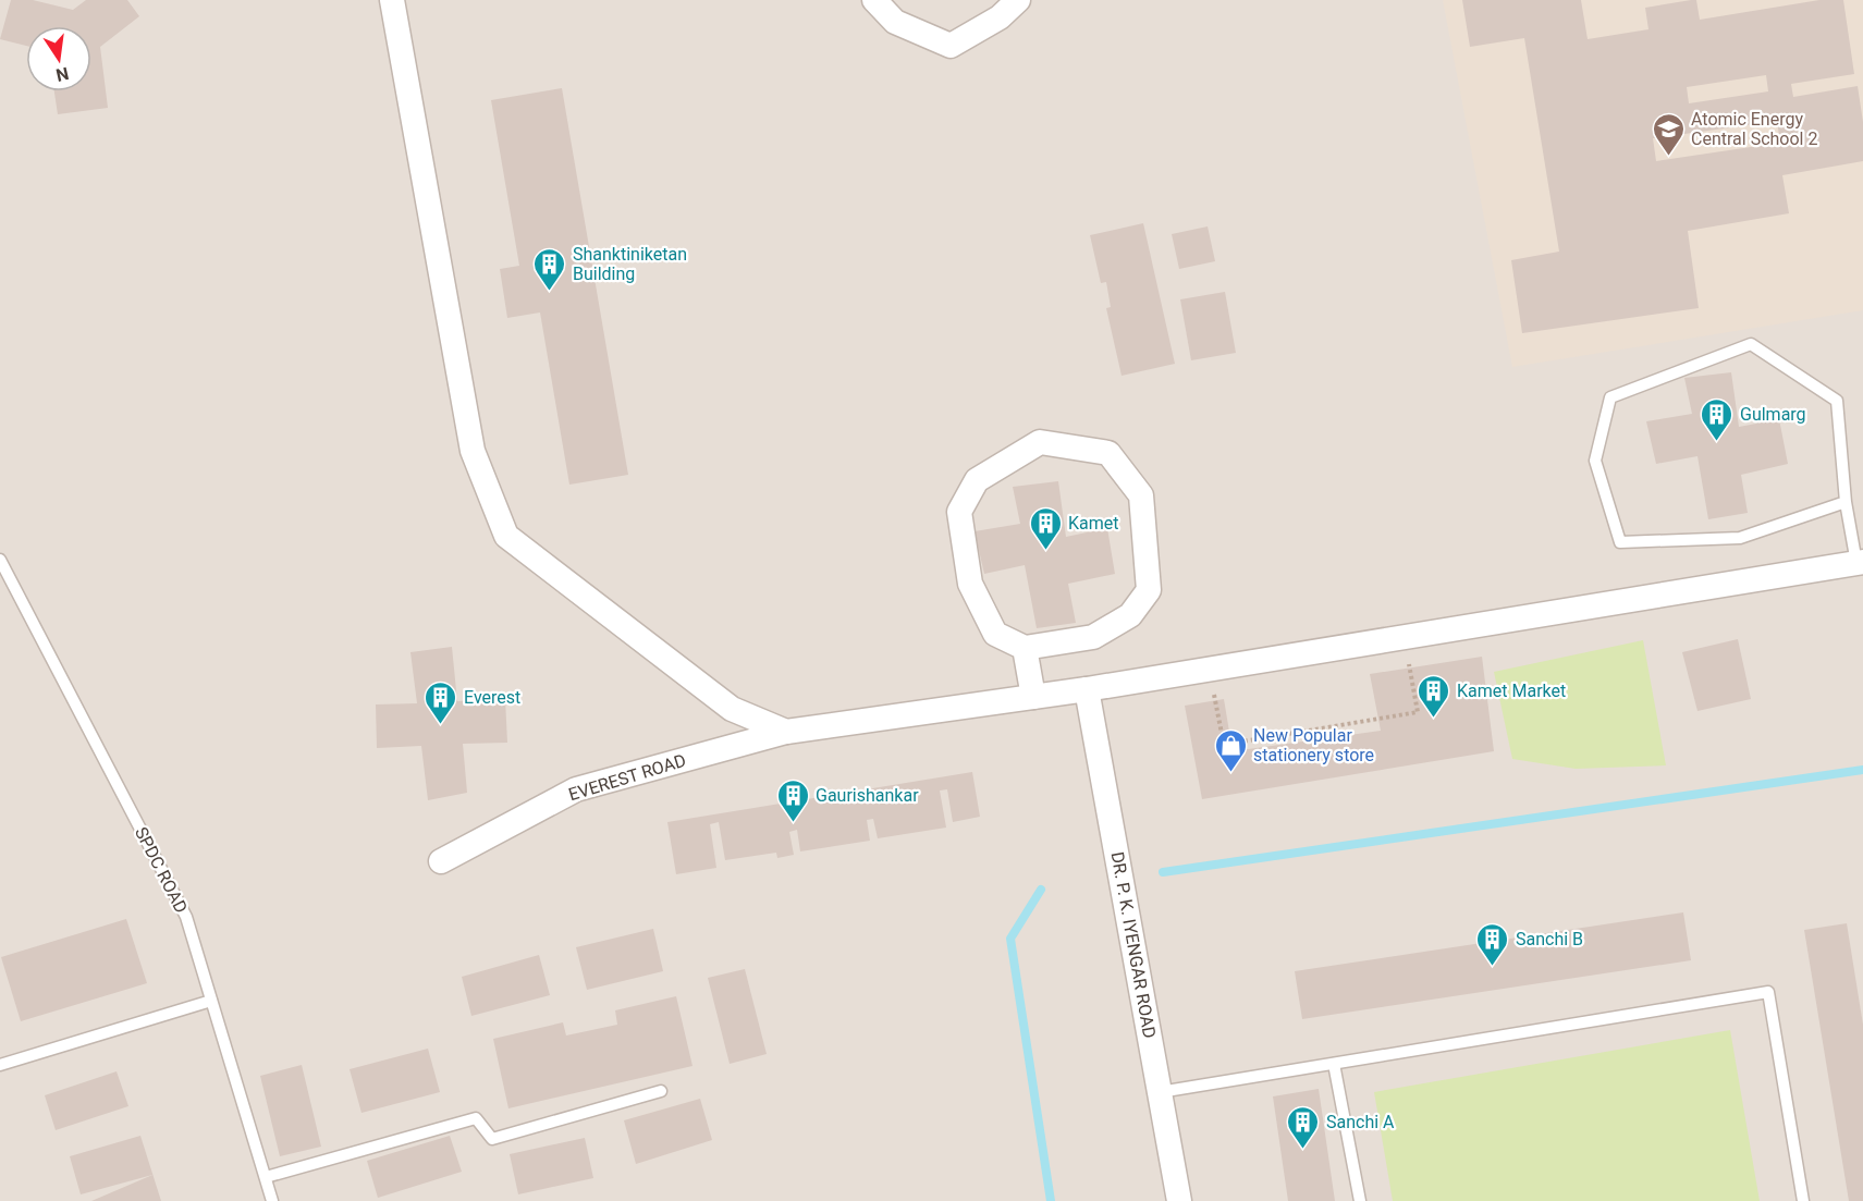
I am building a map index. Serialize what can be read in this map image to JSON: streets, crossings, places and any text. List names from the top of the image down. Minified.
{"streets":{"street":["EVEREST ROAD","DR. P. K. IYENGAR ROAD"],"lane":["SPDC ROAD"]},"crossings":[["EVEREST ROAD","DR. P. K. IYENGAR ROAD"]],"places":{"school or university":["Atomic Energy Central School 2"],"building":["Shanktiniketan Building","Gulmarg","Kamet","Kamet Market","Everest","Gaurishankar","Sanchi B","Sanchi A"],"shop":["New Popular stationery store"]},"north":"bottom"}
